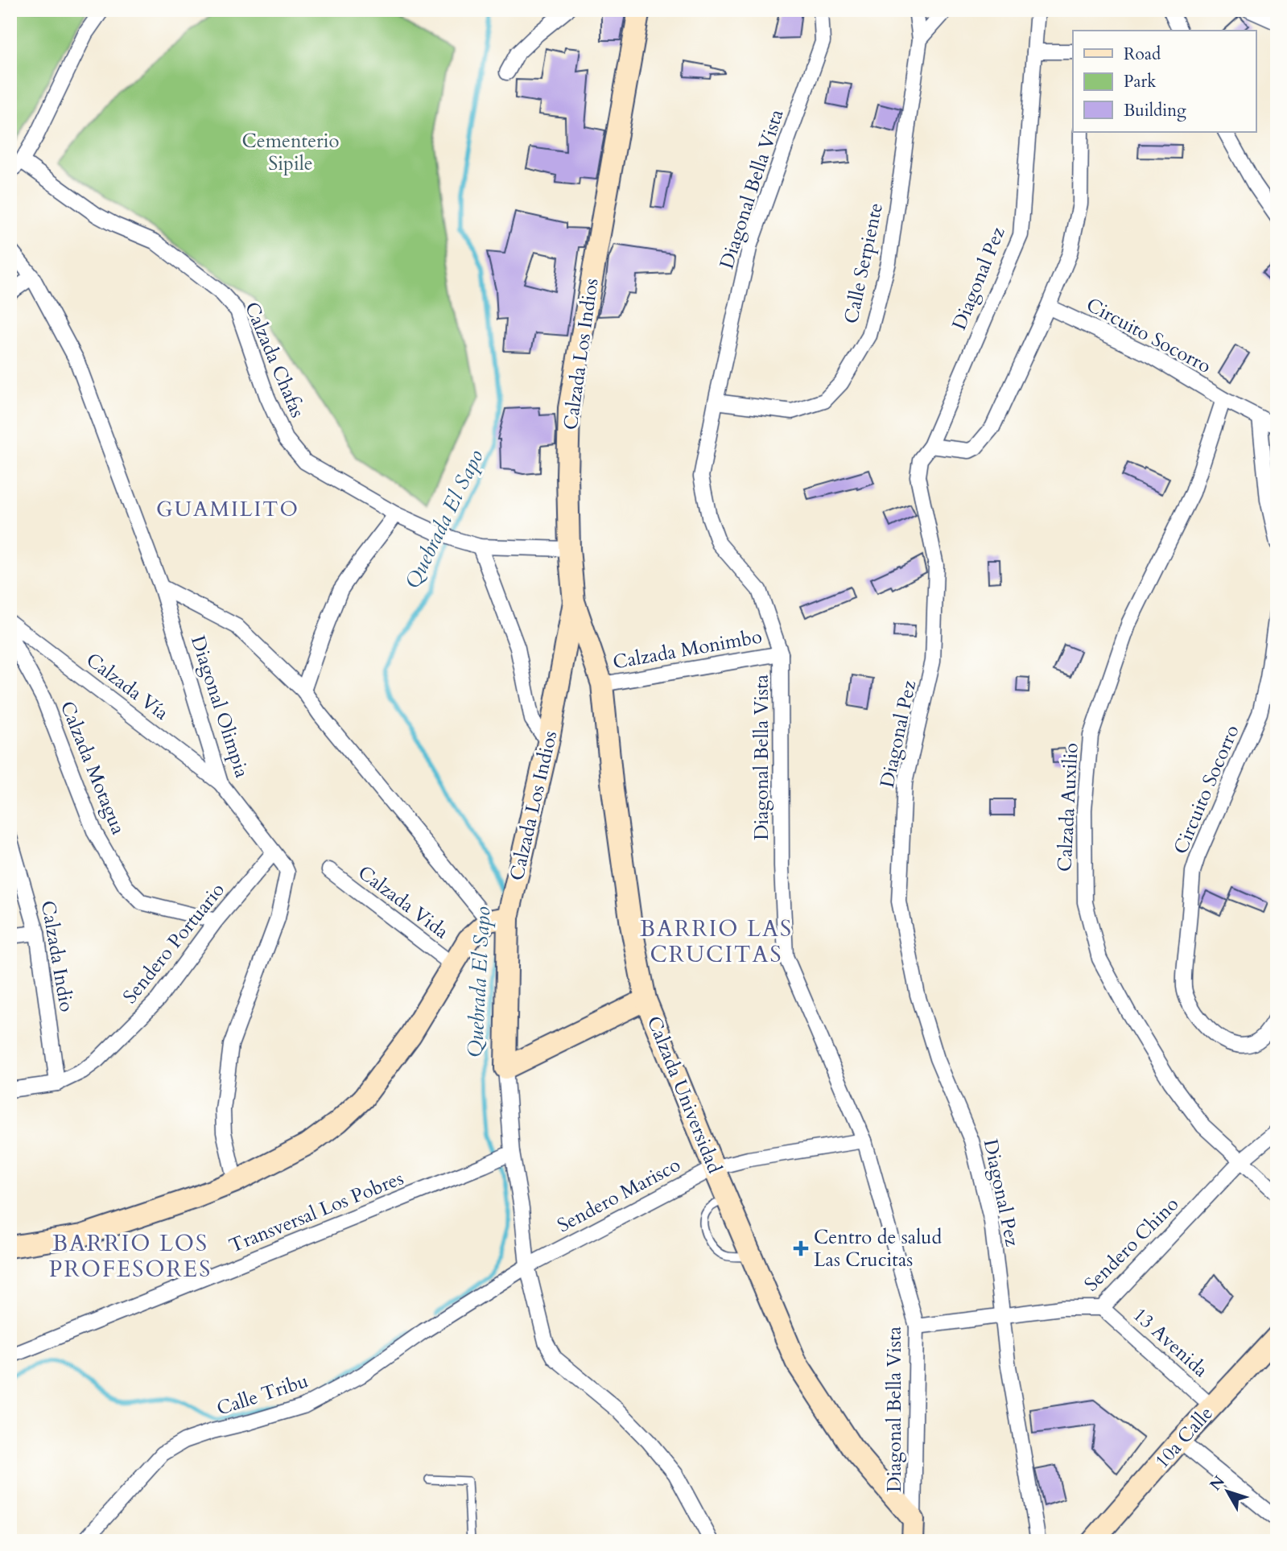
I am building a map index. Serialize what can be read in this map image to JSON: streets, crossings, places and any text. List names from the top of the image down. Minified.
{"streets":{"street":["Diagonal Bella Vista","Calle Serpiente","Diagonal Pez","Circuito Socorro","Calzada Los Indios","Calzada Chafas","Calzada Monimbo","Calzada Vía","Diagonal Olimpia","Calzada Motagua","Calzada Auxilio","Calzada Vida","Sendero Portuario","Calzada Indio","Calzada Universidad","Sendero Marisco","Transversal Los Pobres","Sendero Chino","13 Avenida","Calle Tribu","10a Calle"]},"crossings":[["Diagonal Bella Vista","Calle Serpiente"],["Diagonal Bella Vista","Calzada Monimbo"],["Diagonal Bella Vista","Calzada Universidad"],["Diagonal Bella Vista","Sendero Marisco"],["Diagonal Bella Vista","Sendero Chino"],["Diagonal Pez","Sendero Chino"],["Circuito Socorro","Calzada Auxilio"],["Calzada Los Indios","Calzada Chafas"],["Calzada Los Indios","Calzada Universidad"],["Calzada Los Indios","Sendero Marisco"],["Calzada Los Indios","Transversal Los Pobres"],["Calzada Los Indios","Calle Tribu"],["Calzada Monimbo","Calzada Universidad"],["Calzada Vía","Diagonal Olimpia"],["Diagonal Olimpia","Sendero Portuario"],["Calzada Motagua","Sendero Portuario"],["Calzada Auxilio","Sendero Chino"],["Sendero Portuario","Calzada Indio"],["Calzada Universidad","Sendero Marisco"],["Sendero Marisco","Calle Tribu"],["Sendero Chino","13 Avenida"],["13 Avenida","10a Calle"]],"districts":["GUAMILITO","BARRIO LAS CRUCITAS","BARRIO LOS PROFESORES"],"water":["Quebrada El Sapo"],"parks":["Cementerio Sipile"],"places":{"health":["Centro de salud Las Crucitas"]},"legend":["Road","Park","Building"],"north":"top left"}
